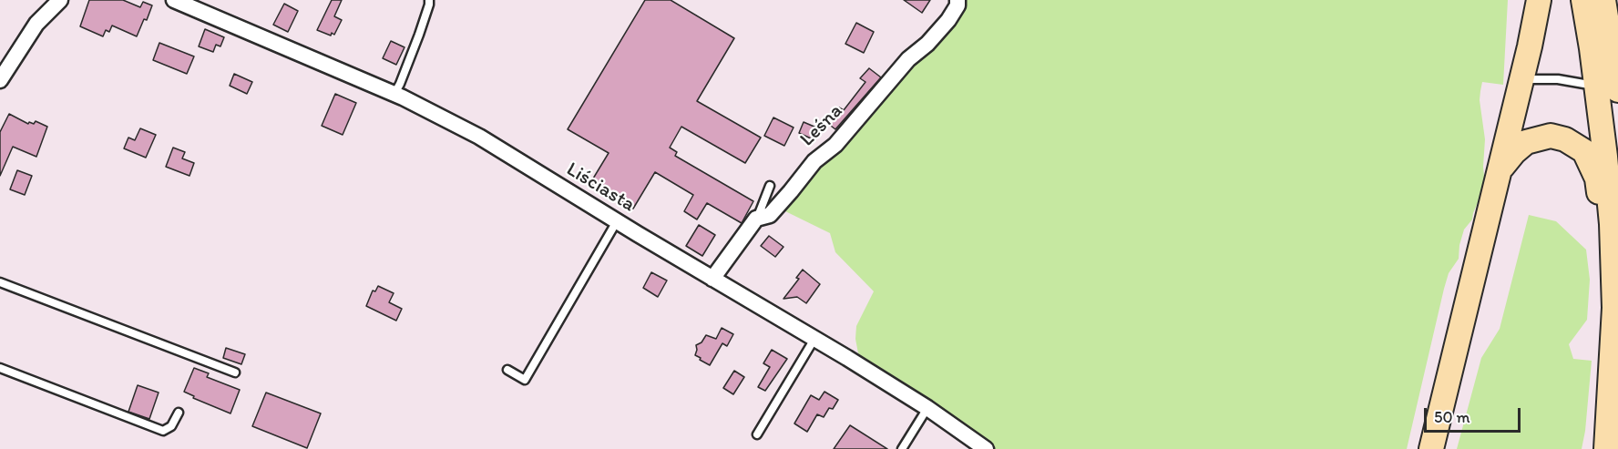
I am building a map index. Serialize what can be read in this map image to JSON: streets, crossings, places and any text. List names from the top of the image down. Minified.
{"streets":{"street":["Leśna","Liściasta"]},"crossings":[["Leśna","Liściasta"]],"scale_bar":"50 m"}
